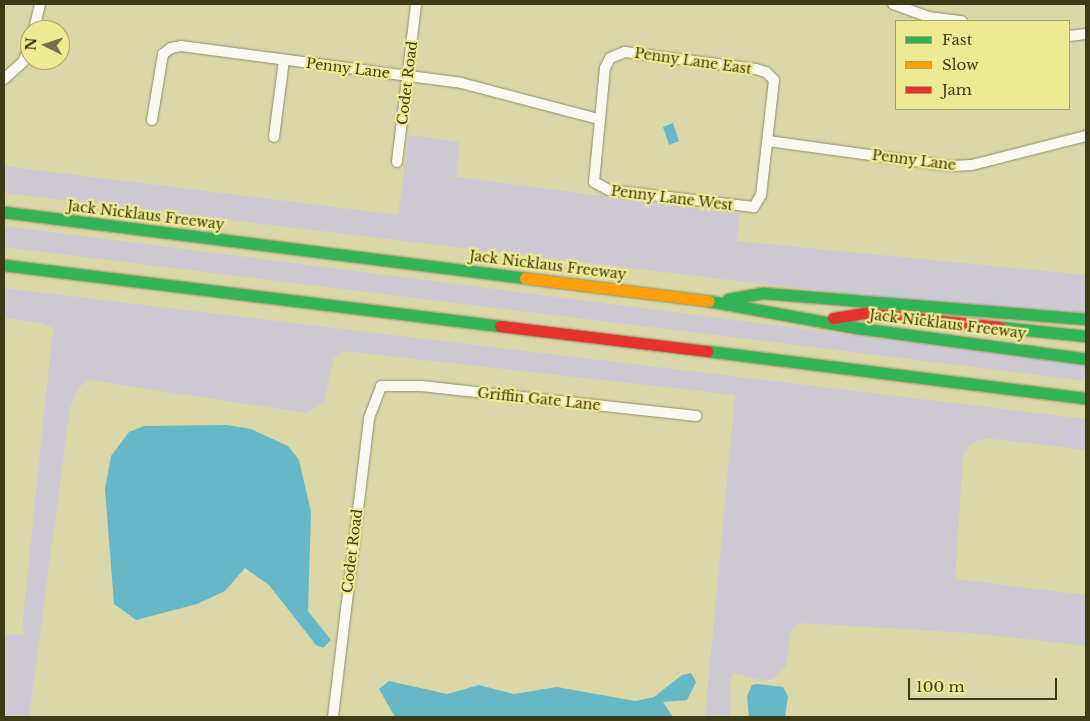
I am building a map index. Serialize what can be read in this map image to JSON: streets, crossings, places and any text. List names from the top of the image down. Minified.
{"streets":{"highway":["Jack Nicklaus Freeway"],"street":["Penny Lane East","Penny Lane","Codet Road","Penny Lane West","Griffin Gate Lane"]},"crossings":[["Penny Lane East","Penny Lane"],["Penny Lane East","Penny Lane West"],["Penny Lane","Codet Road"],["Penny Lane","Penny Lane West"],["Codet Road","Griffin Gate Lane"]],"legend":["Fast","Slow","Jam"],"scale_bar":"100 m","north":"left"}
